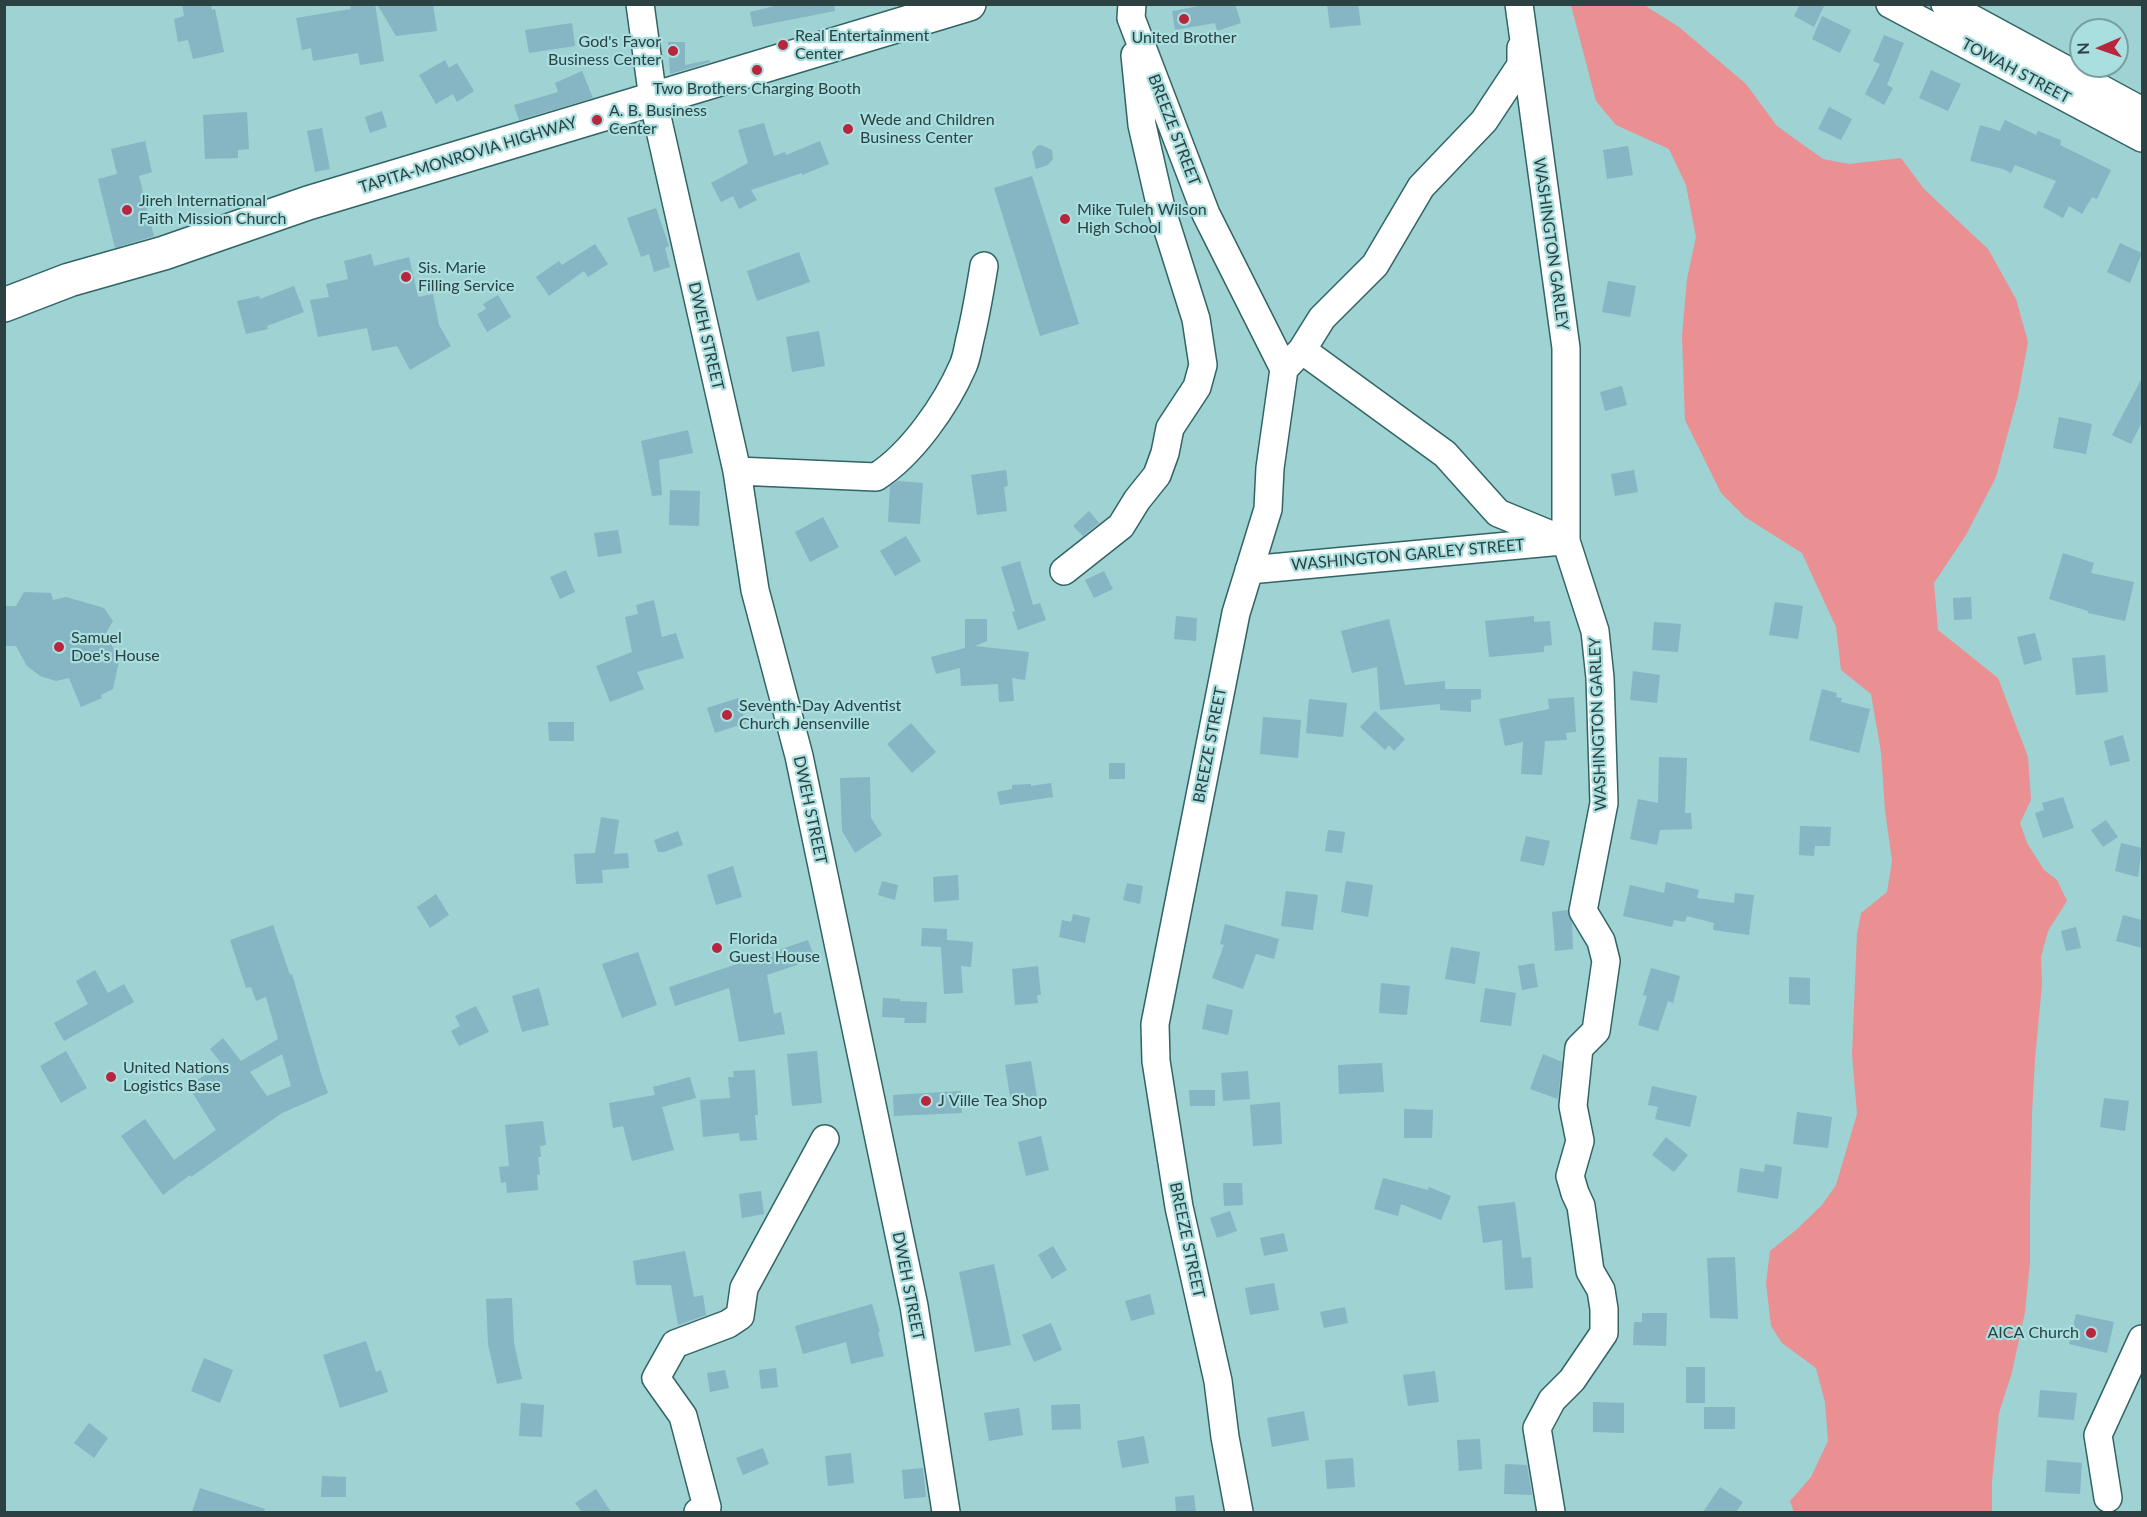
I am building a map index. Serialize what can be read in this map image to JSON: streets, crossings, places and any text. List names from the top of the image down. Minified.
{"streets":{"highway":["TAPITA-MONROVIA HIGHWAY"],"street":["TOWAH STREET","BREEZE STREET","WASHINGTON GARLEY","DWEH STREET","WASHINGTON GARLEY STREET"]},"crossings":[["BREEZE STREET","WASHINGTON GARLEY STREET"],["TAPITA-MONROVIA HIGHWAY","DWEH STREET"],["WASHINGTON GARLEY","WASHINGTON GARLEY STREET"]],"places":["United Brother","Real Entertainment Center","God's Favor Business Center","Two Brothers Charging Booth","A. B. Business Center","Wede and Children Business Center","Jireh International Faith Mission Church","Mike Tuleh Wilson High School","Sis. Marie Filling Service","Samuel Doe's House","Seventh-Day Adventist Church Jensenville","Florida Guest House","United Nations Logistics Base","J Ville Tea Shop","AICA Church"],"north":"left"}
